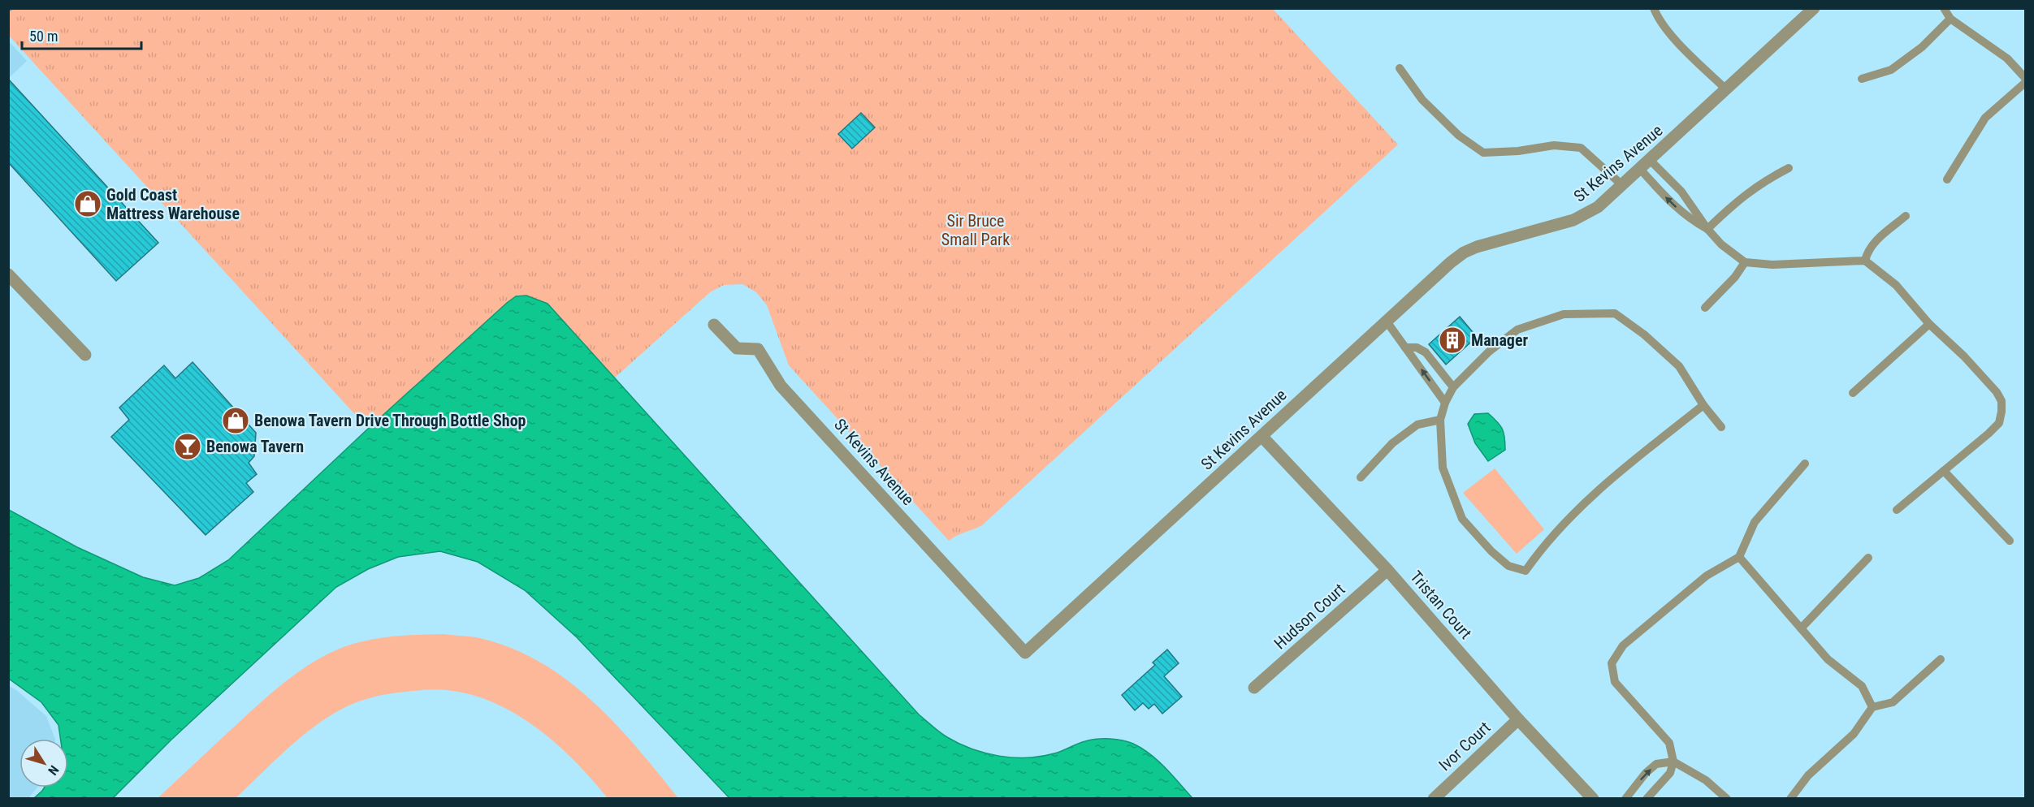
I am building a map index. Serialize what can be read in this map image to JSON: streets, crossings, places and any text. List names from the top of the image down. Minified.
{"streets":{"street":["St Kevins Avenue","Tristan Court","Hudson Court","Ivor Court"]},"crossings":[["St Kevins Avenue","Tristan Court"],["Tristan Court","Hudson Court"],["Tristan Court","Ivor Court"]],"parks":["Sir Bruce Small Park"],"places":{"shop":["Gold Coast Mattress Warehouse","Benowa Tavern Drive Through Bottle Shop"],"building":["Manager"],"bar":["Benowa Tavern"]},"scale_bar":"50 m","north":"bottom right"}
